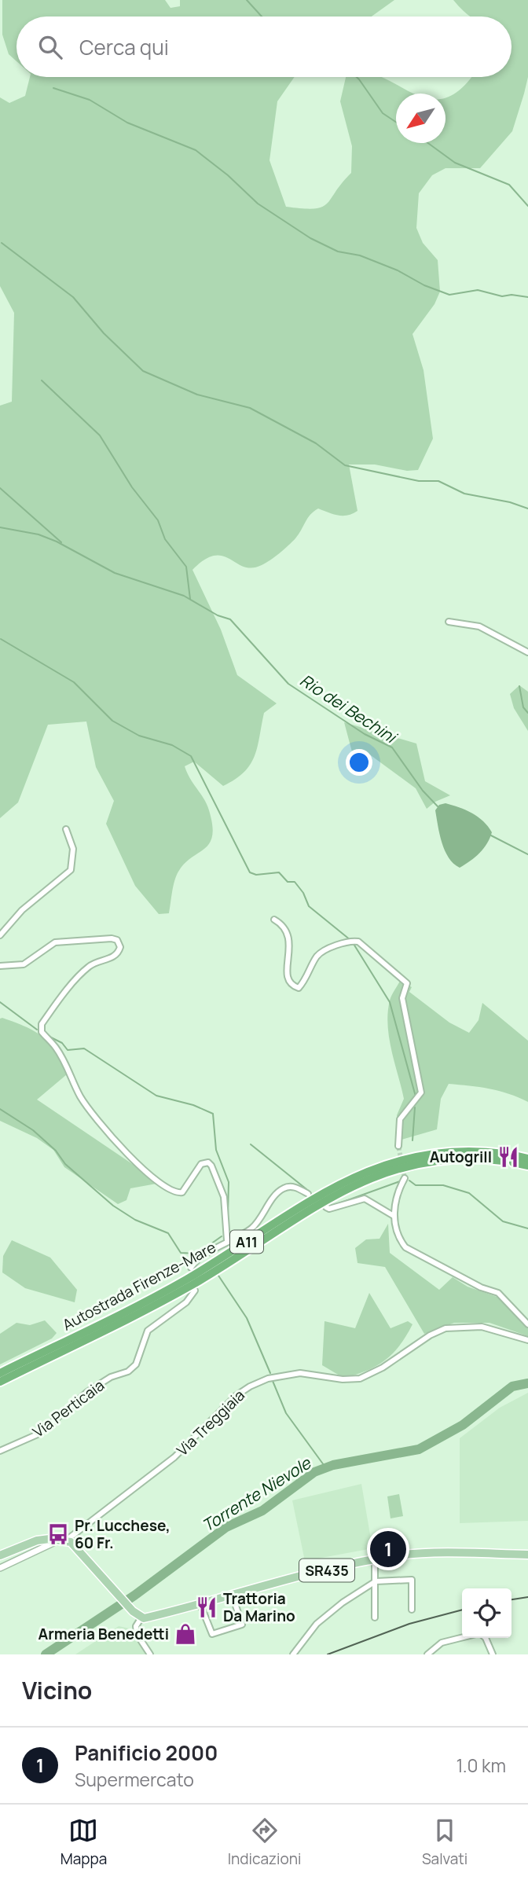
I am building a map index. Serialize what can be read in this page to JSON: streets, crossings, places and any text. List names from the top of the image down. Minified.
{"streets":{"highway":["A11","Autostrada Firenze-Mare"],"main road":["SR435"],"street":["Via Perticaia","Via Treggiaia"]},"water":["Rio dei Bechini","Torrente Nievole"],"places":{"restaurant":["Autogrill","Trattoria Da Marino"],"bus stop":["Pr. Lucchese, 60 Fr."],"shop":["Armeria Benedetti"]},"north":"bottom left","page":{"search":"Cerca qui","pins":"1","heading":"Vicino","list":[{"mark":"1","name":"Panificio 2000","note":"Supermercato","value":"1.0 km"}],"nav":["Mappa","Indicazioni","Salvati"]}}
